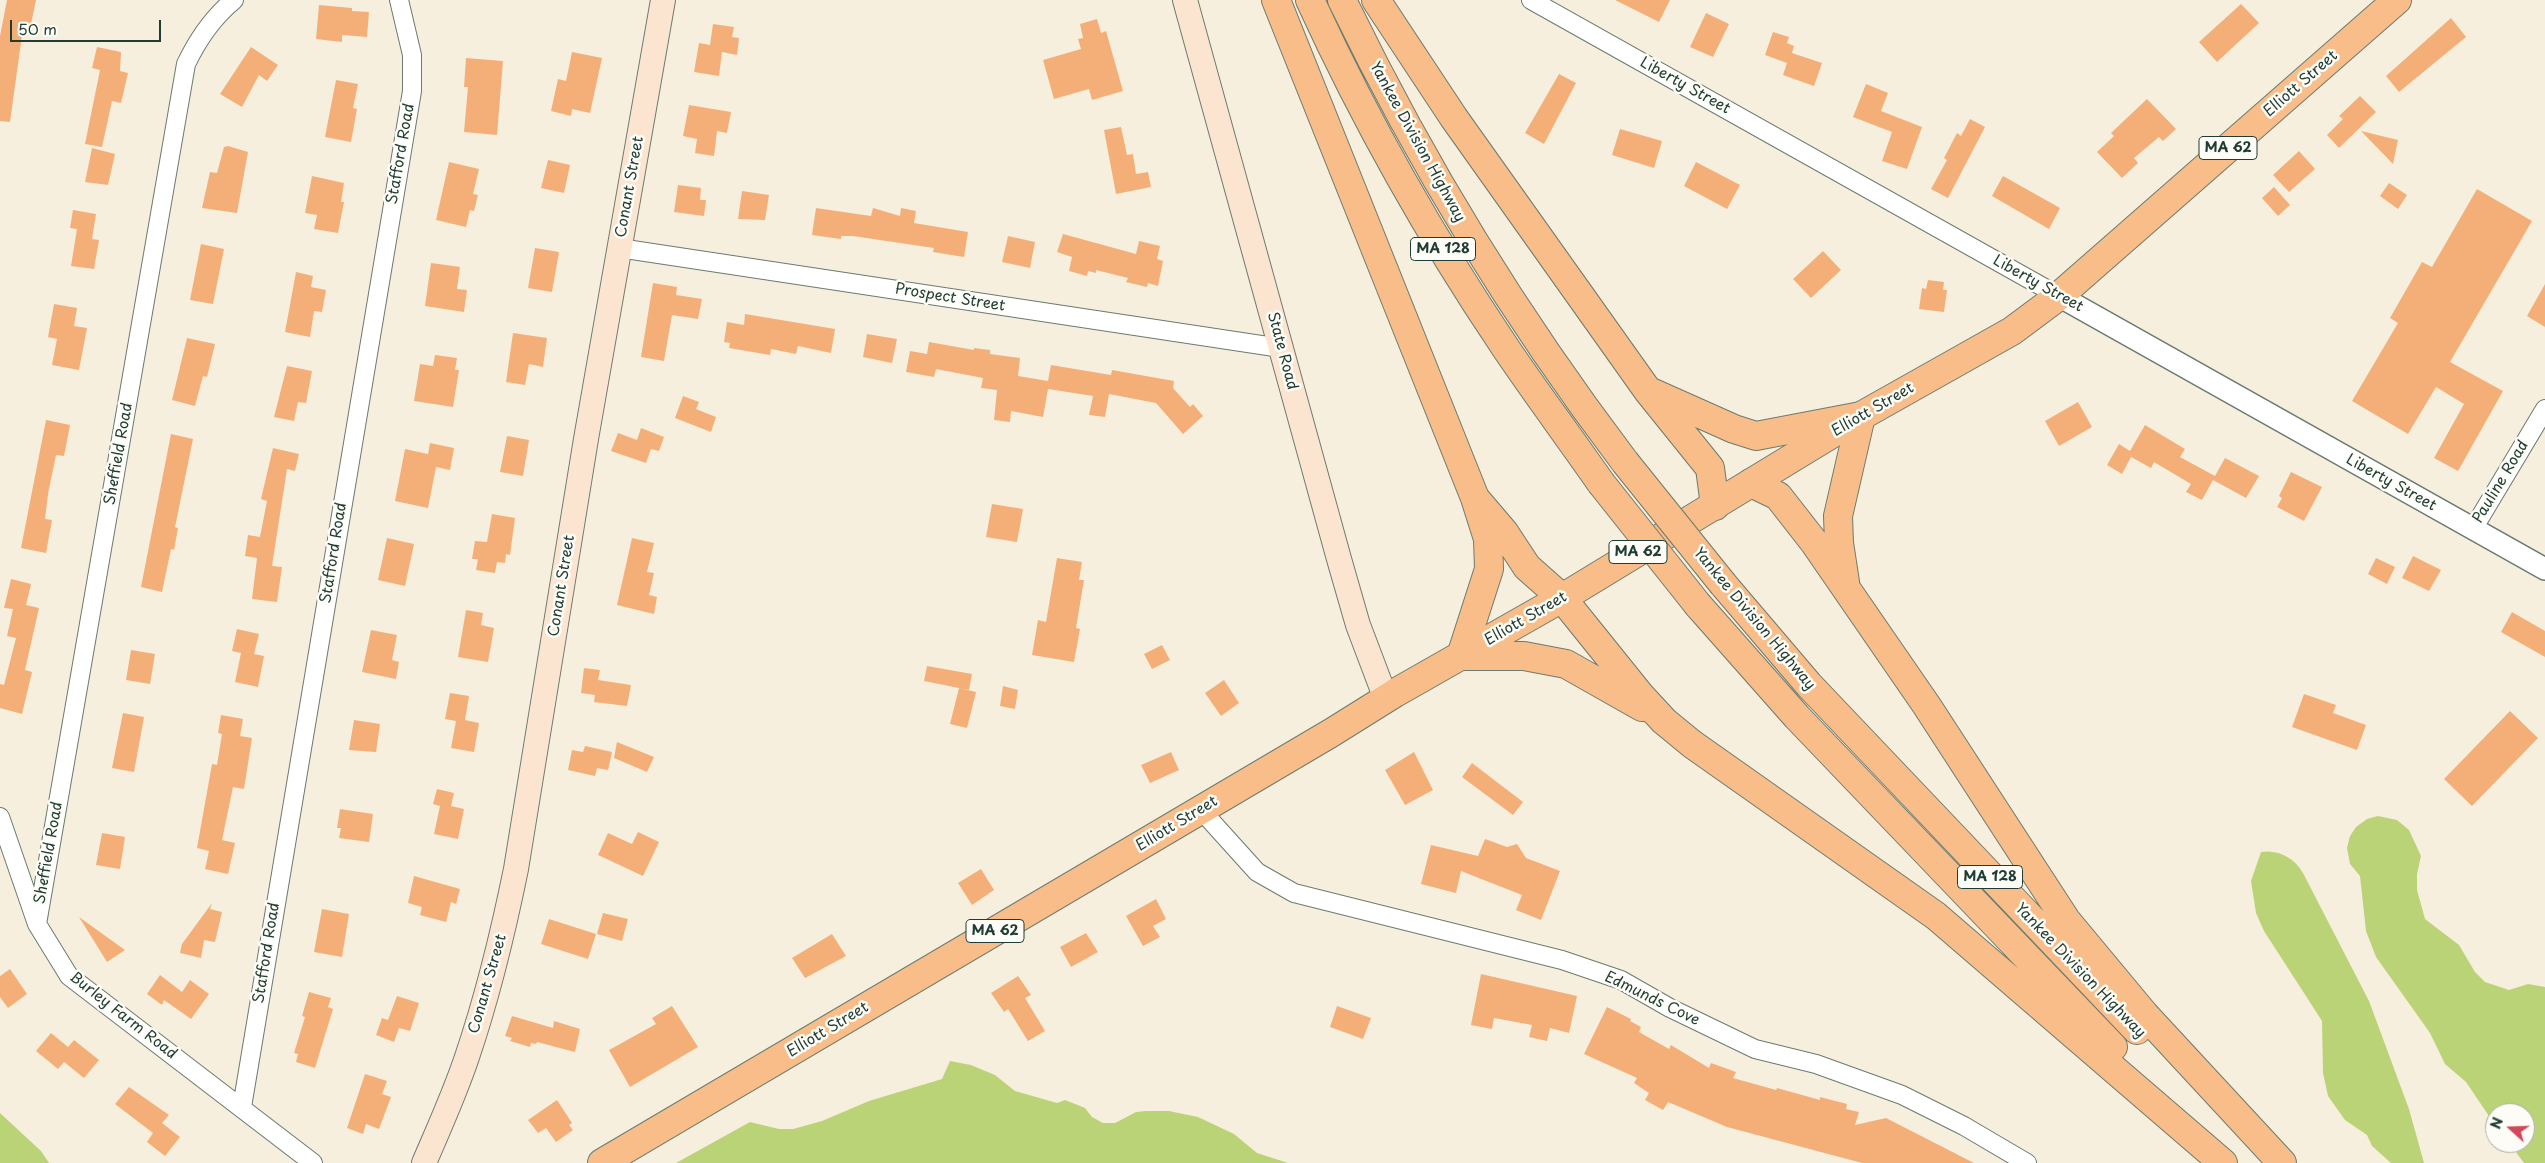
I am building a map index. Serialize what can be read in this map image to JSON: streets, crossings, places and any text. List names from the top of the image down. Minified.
{"streets":{"main road":["Elliott Street","Yankee Division Highway","MA 62","Conant Street","MA 128","State Road"],"street":["Liberty Street","Stafford Road","Prospect Street","Sheffield Road","Pauline Road","Edmunds Cove","Burley Farm Road"]},"crossings":[["Elliott Street","Liberty Street"],["Elliott Street","State Road"],["Elliott Street","Edmunds Cove"],["Liberty Street","Pauline Road"],["Stafford Road","Burley Farm Road"],["Conant Street","Prospect Street"],["Prospect Street","State Road"],["Sheffield Road","Burley Farm Road"]],"scale_bar":"50 m","north":"left"}
